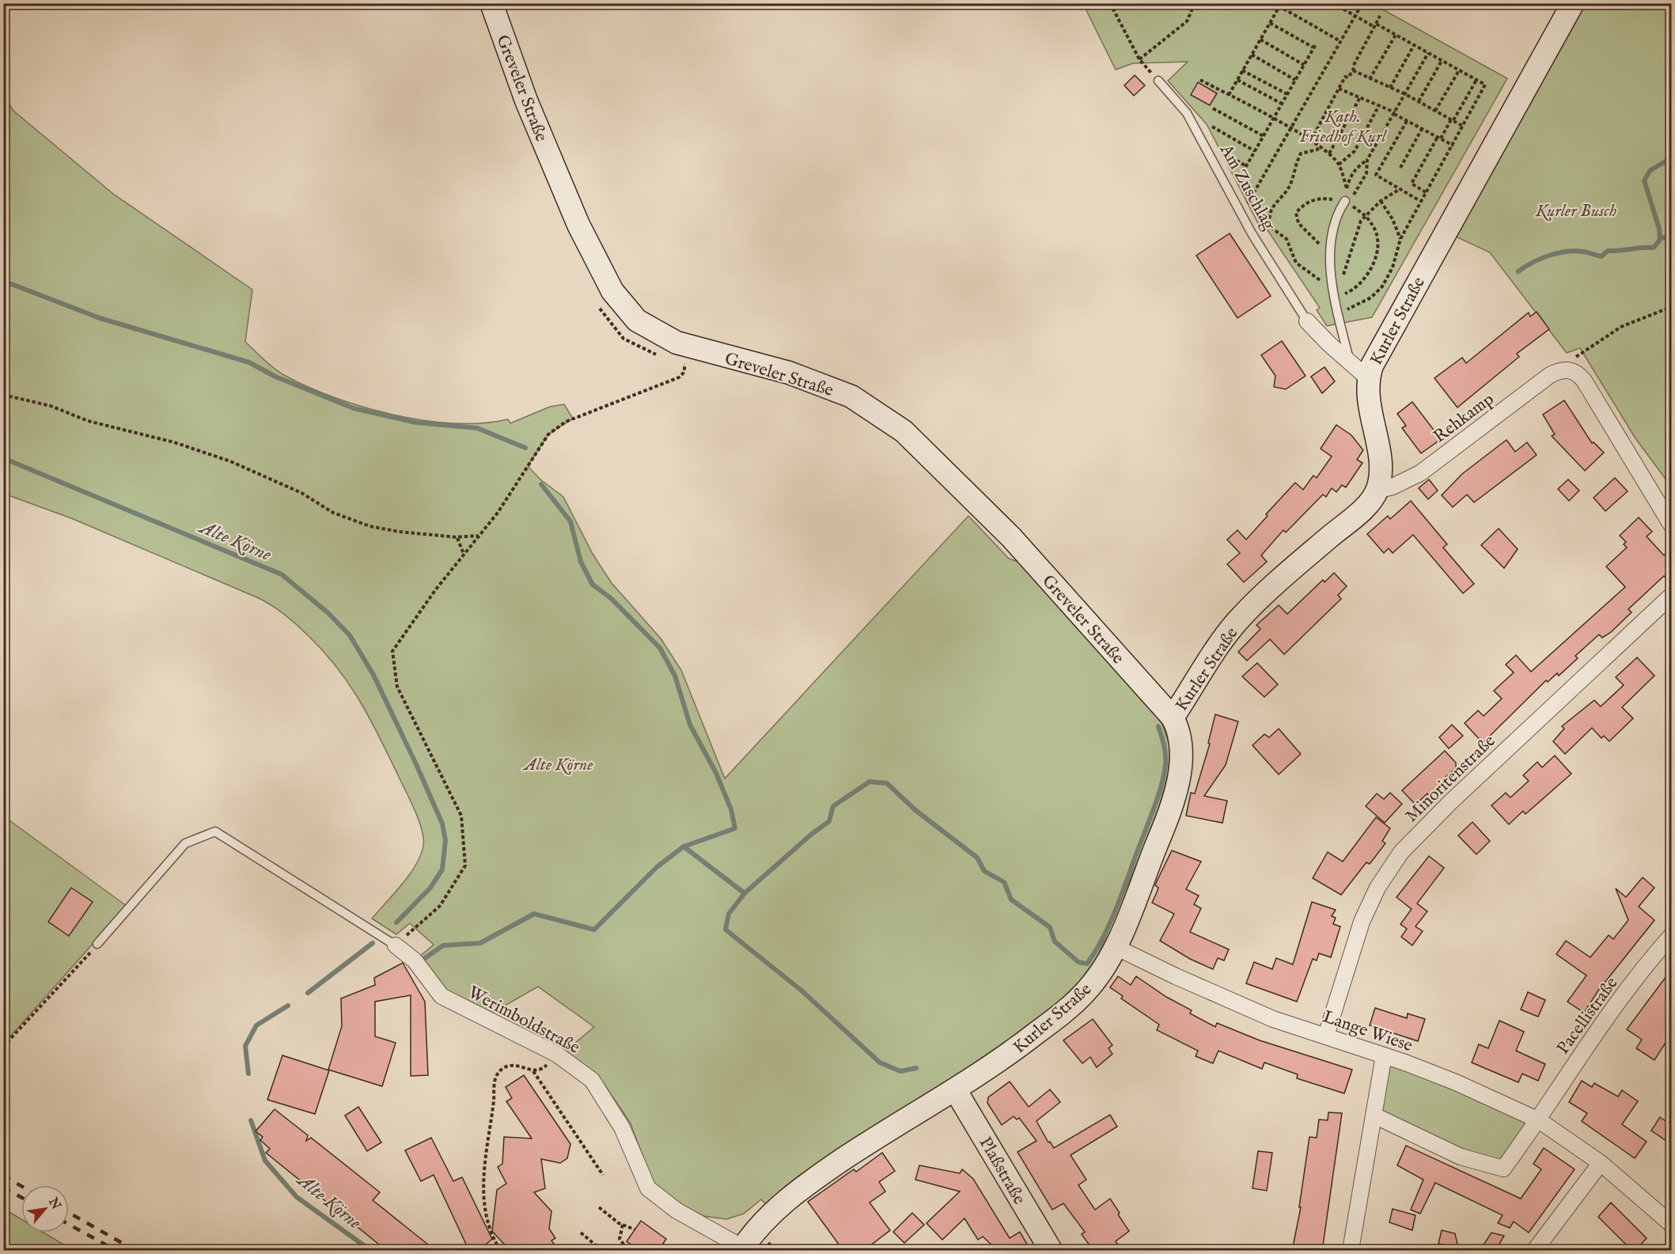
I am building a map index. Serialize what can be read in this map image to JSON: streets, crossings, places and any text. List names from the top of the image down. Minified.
{"streets":{"main road":["Greveler Straße","Kurler Straße","Plaßstraße"],"street":["Am Zuschlag","Rehkamp","Minoritenstraße","Pacellistraße","Werimboldstraße","Lange Wiese"]},"crossings":[["Greveler Straße","Kurler Straße"],["Am Zuschlag","Kurler Straße"],["Kurler Straße","Rehkamp"],["Kurler Straße","Werimboldstraße"],["Kurler Straße","Lange Wiese"],["Kurler Straße","Plaßstraße"],["Minoritenstraße","Lange Wiese"],["Pacellistraße","Lange Wiese"]],"water":["Alte Körne"],"parks":["Kath. Friedhof Kurl","Kurler Busch","Alte Körne"],"north":"top right"}
